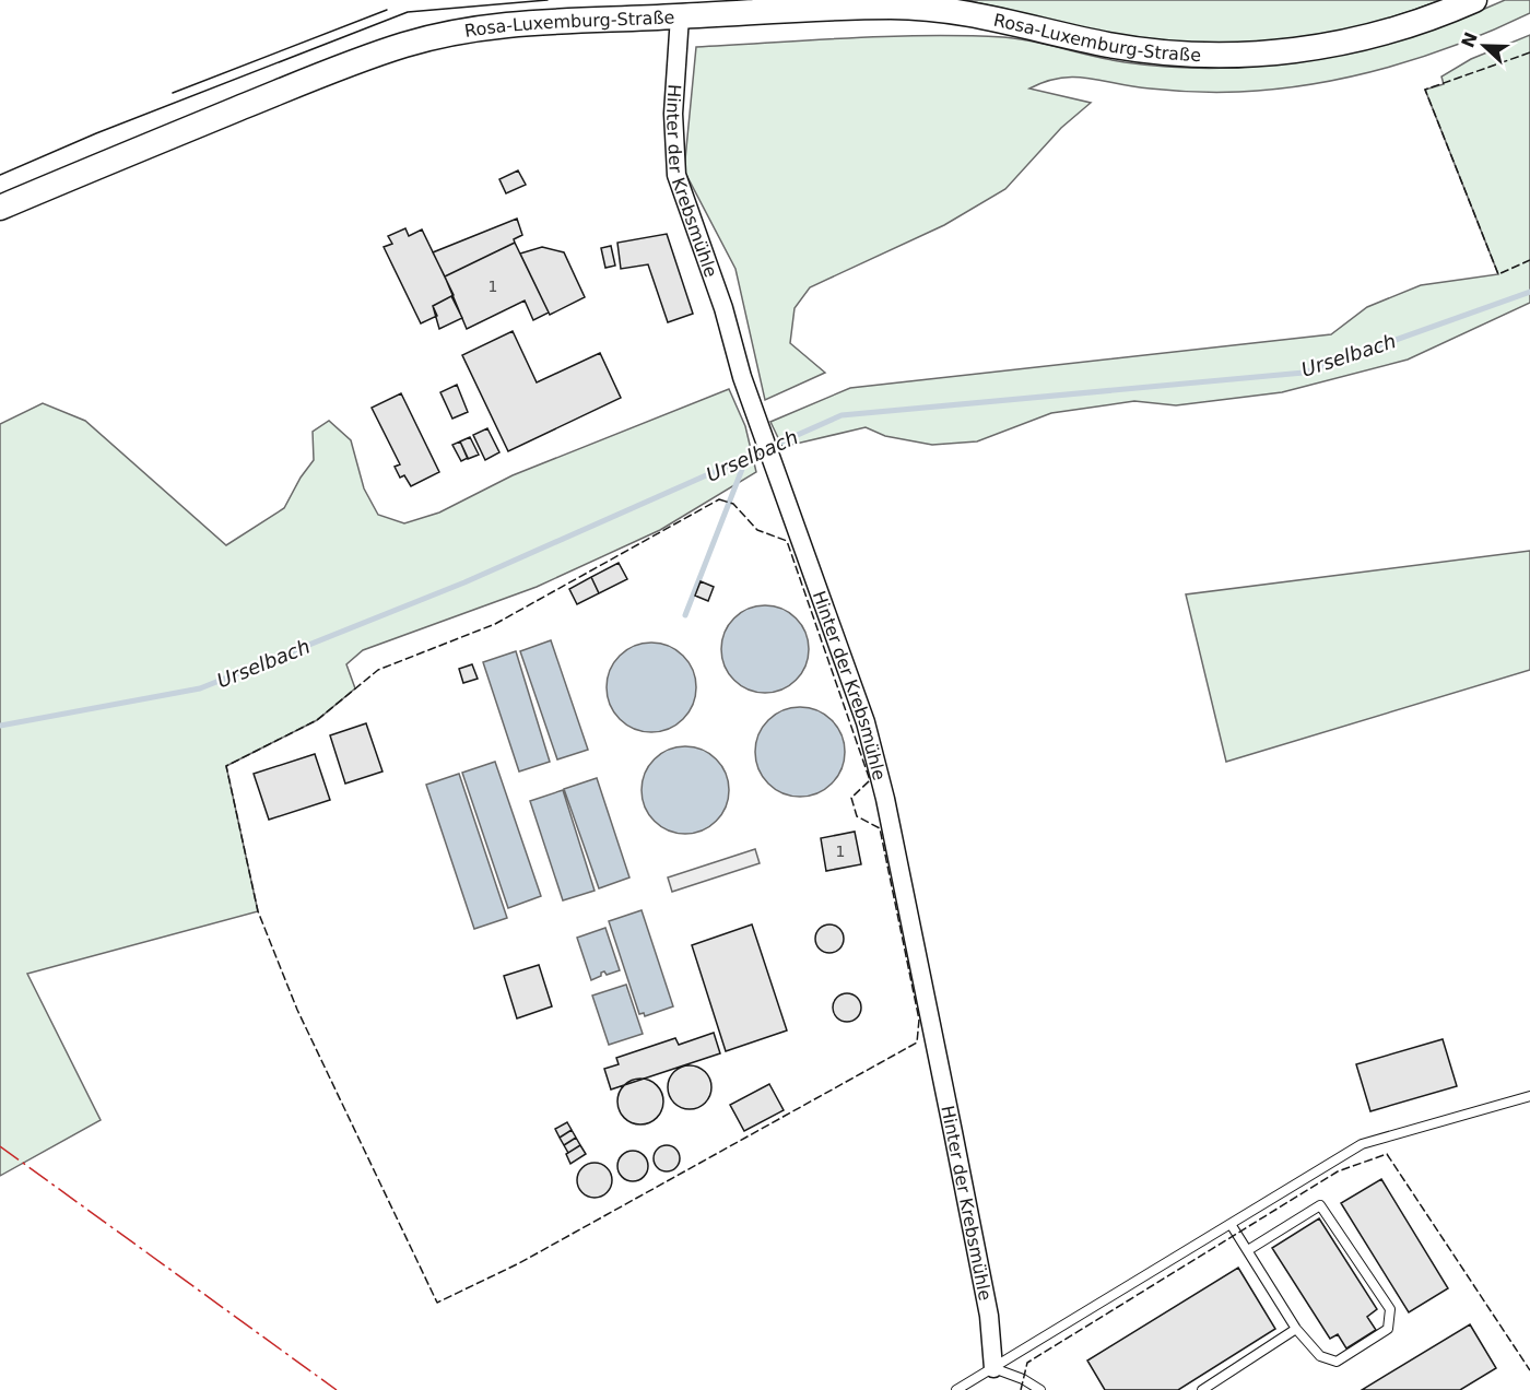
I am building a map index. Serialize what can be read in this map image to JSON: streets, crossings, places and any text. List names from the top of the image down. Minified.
{"streets":{"main road":["Rosa-Luxemburg-Straße"],"street":["Hinter der Krebsmühle"]},"crossings":[["Rosa-Luxemburg-Straße","Hinter der Krebsmühle"]],"water":["Urselbach"],"house_numbers":["1","1"],"north":"left"}
